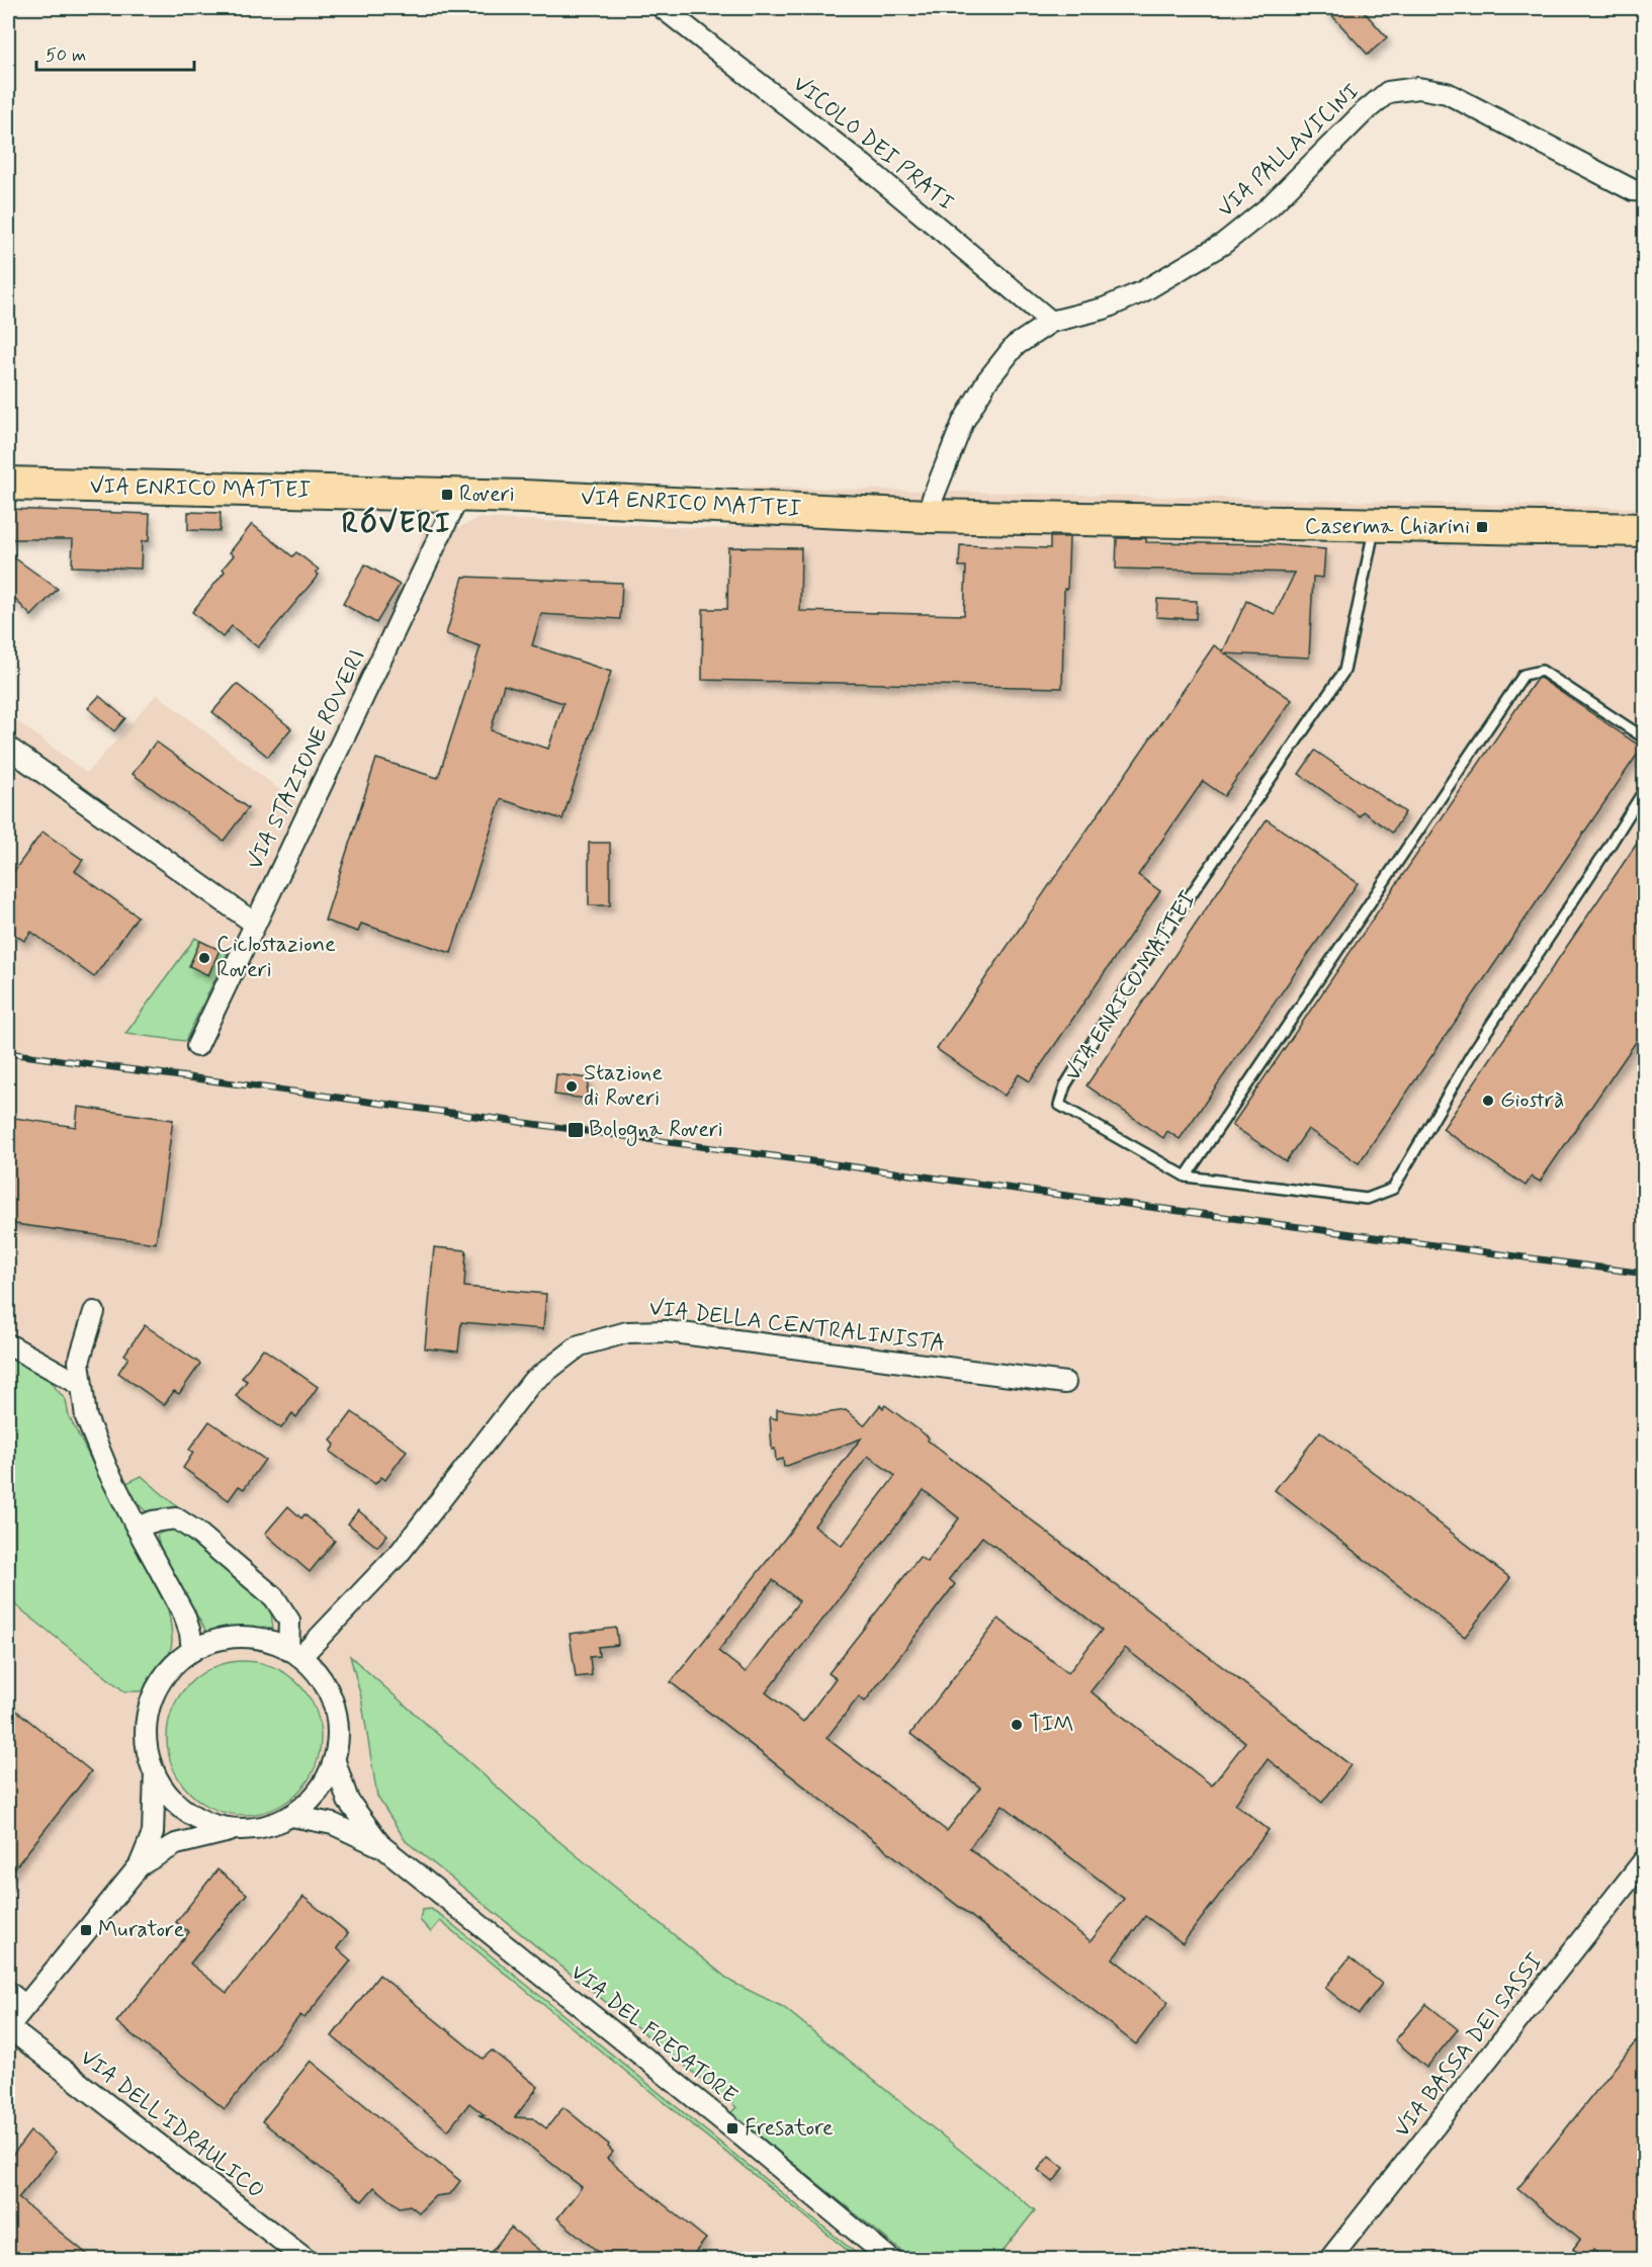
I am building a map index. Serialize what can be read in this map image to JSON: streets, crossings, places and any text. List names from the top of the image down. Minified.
{"streets":{"main road":["VIA ENRICO MATTEI"],"street":["VICOLO DEI PRATI","VIA PALLAVICINI","VIA STAZIONE ROVERI","VIA DELLA CENTRALINISTA","VIA DEL FRESATORE","VIA BASSA DEI SASSI","VIA DELL'IDRAULICO"]},"crossings":[["VICOLO DEI PRATI","VIA PALLAVICINI"],["VIA PALLAVICINI","VIA ENRICO MATTEI"],["VIA ENRICO MATTEI","VIA STAZIONE ROVERI"],["VIA DELLA CENTRALINISTA","VIA DEL FRESATORE"]],"districts":["RÓVERI"],"places":{"transit":["Roveri","Caserma Chiarini","Bologna Roveri","Muratore","Fresatore"],"other":["Ciclostazione Roveri","Stazione di Roveri","Giostrà","TIM"]},"scale_bar":"50 m"}
